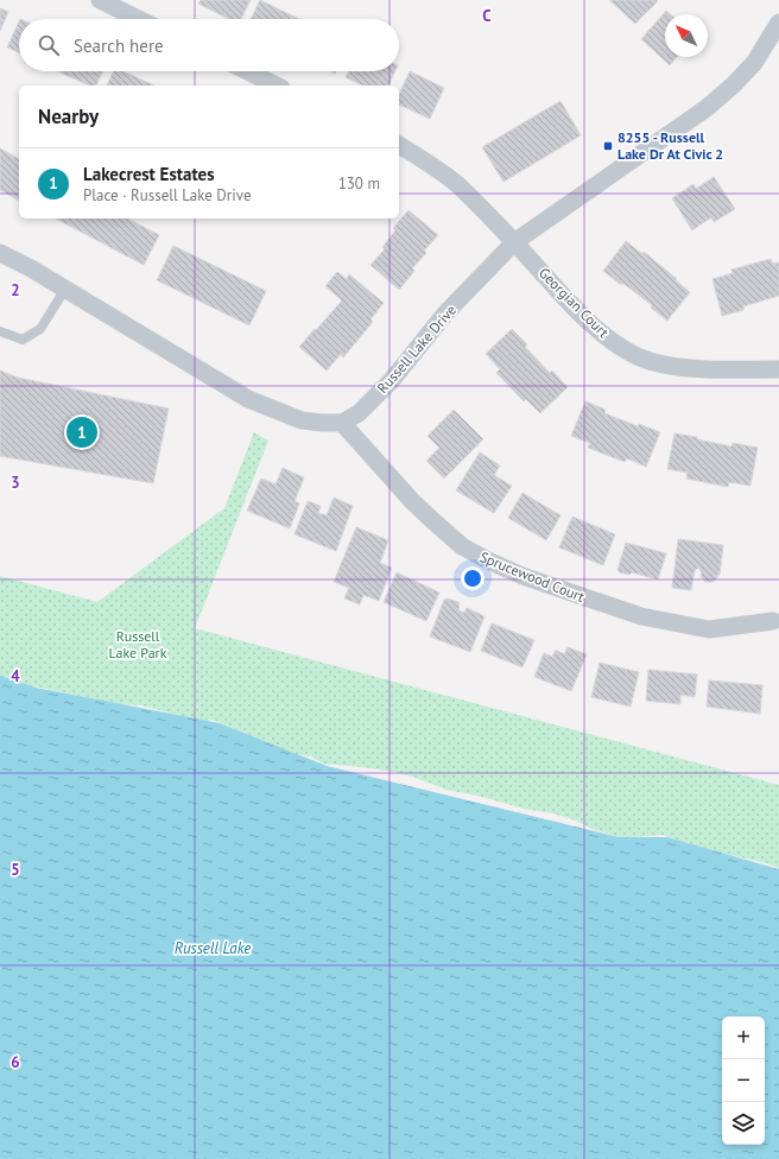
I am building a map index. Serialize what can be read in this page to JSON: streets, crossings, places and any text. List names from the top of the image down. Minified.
{"streets":{"street":["Georgian Court","Russell Lake Drive","Sprucewood Court"]},"crossings":[["Georgian Court","Russell Lake Drive"],["Russell Lake Drive","Sprucewood Court"]],"water":["Russell Lake"],"parks":["Russell Lake Park"],"places":{"transit":["8255 - Russell Lake Dr At Civic 2"]},"north":"top left","page":{"search":"Search here","heading":"Nearby","list":[{"mark":"1","name":"Lakecrest Estates","note":"Place · Russell Lake Drive","value":"130 m"}],"pins":"1","map_buttons":["+","−"]},"grid":{"columns":["C"],"rows":["2","3","4","5","6"]}}
